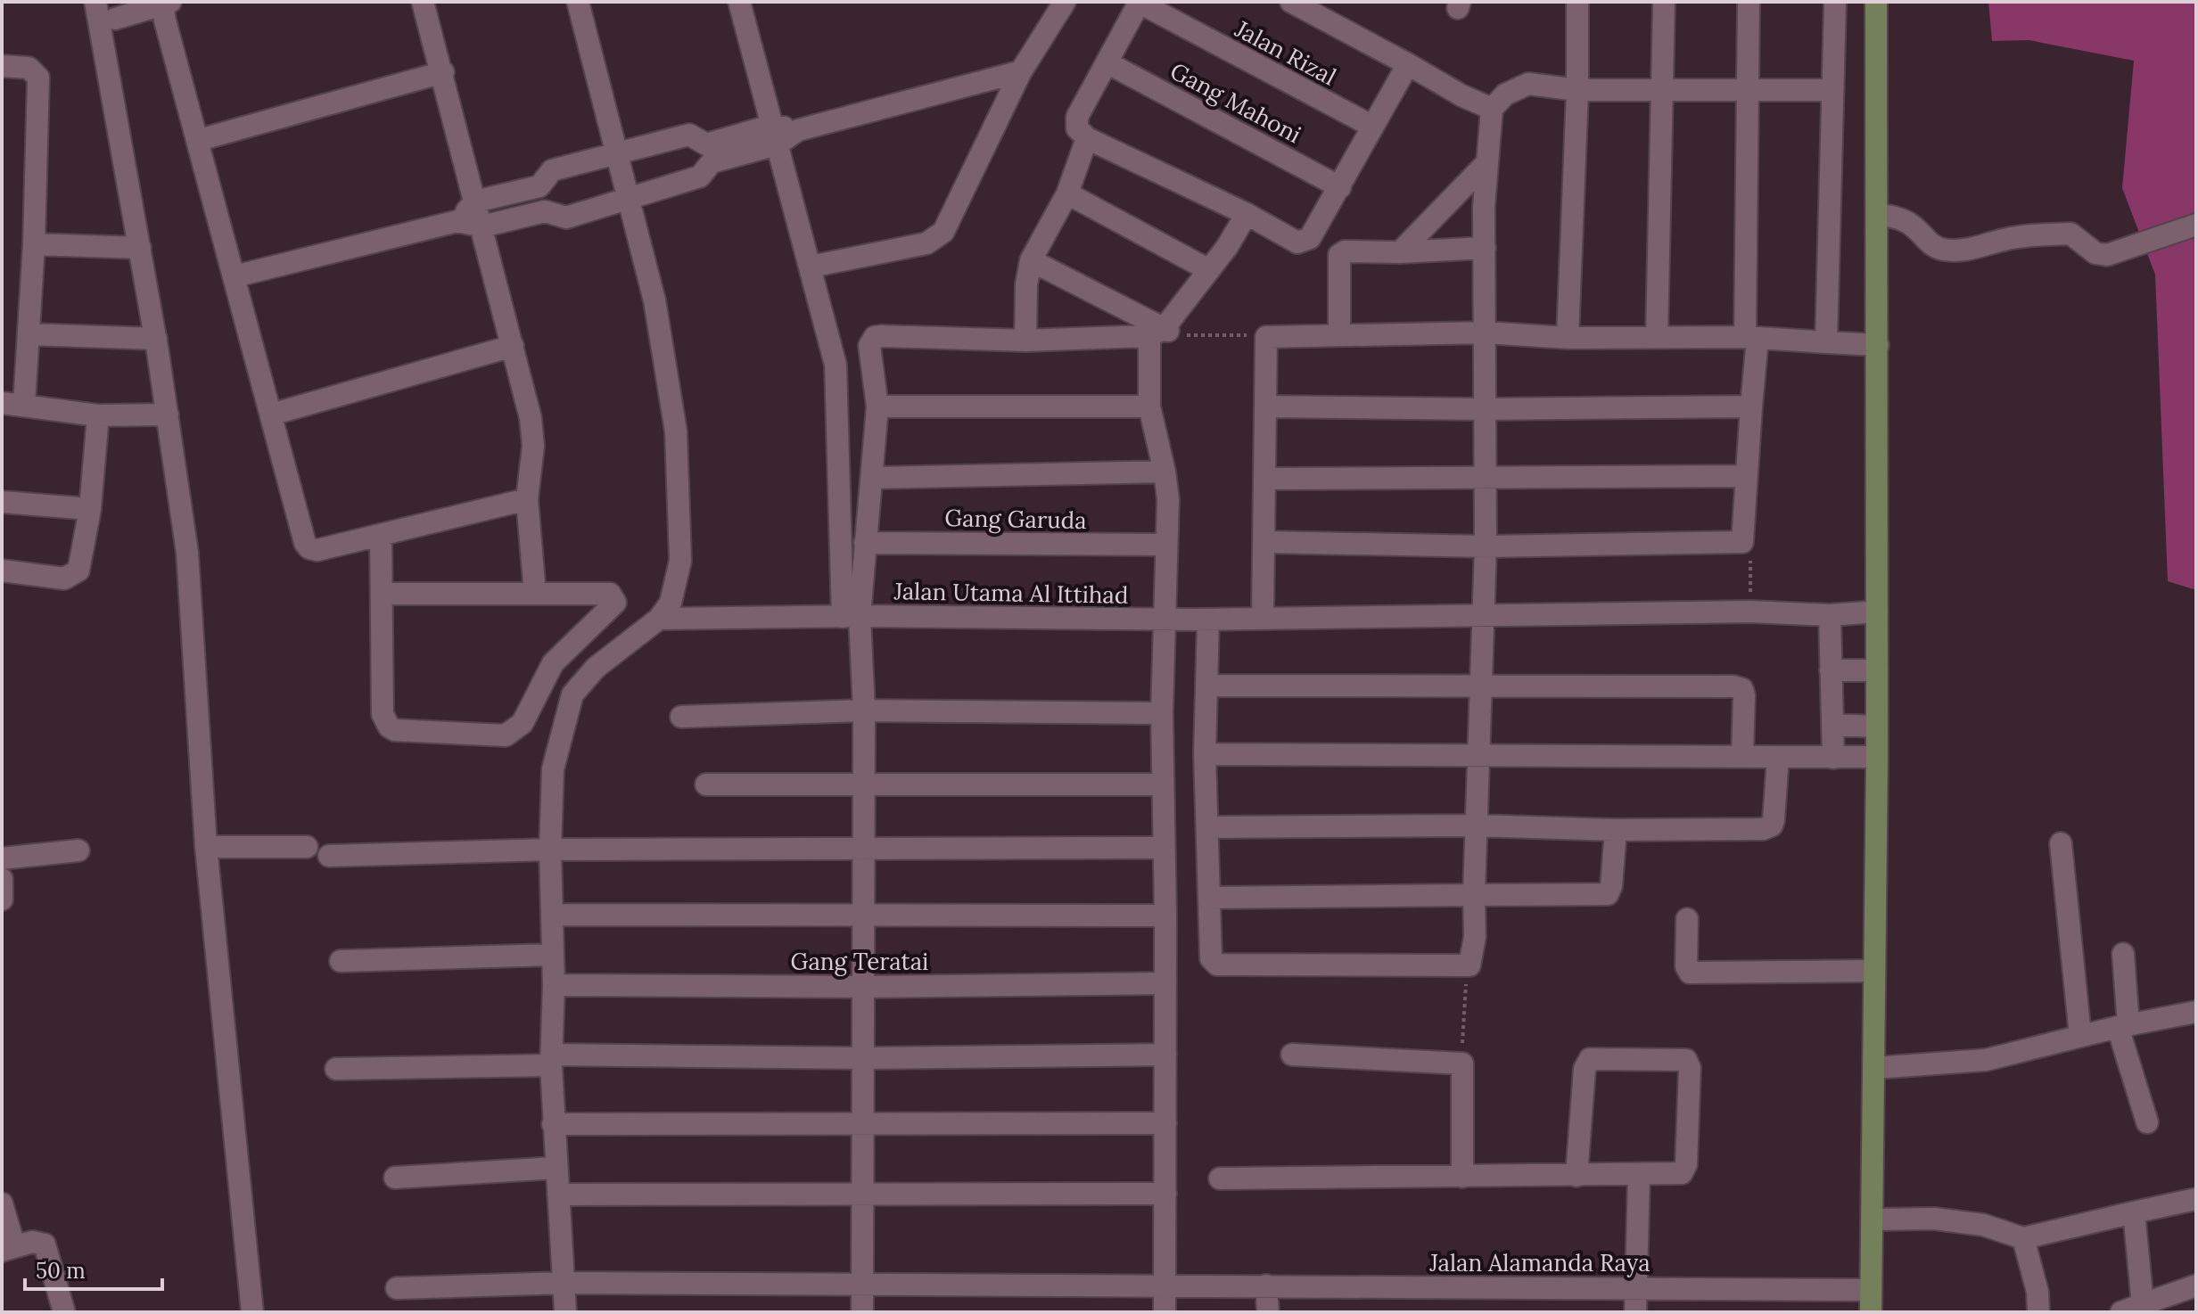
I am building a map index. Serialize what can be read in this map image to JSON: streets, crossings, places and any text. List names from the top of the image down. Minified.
{"streets":{"street":["Jalan Rizal","Gang Mahoni","Gang Garuda","Jalan Utama Al Ittihad","Gang Teratai","Jalan Alamanda Raya"]},"scale_bar":"50 m"}
